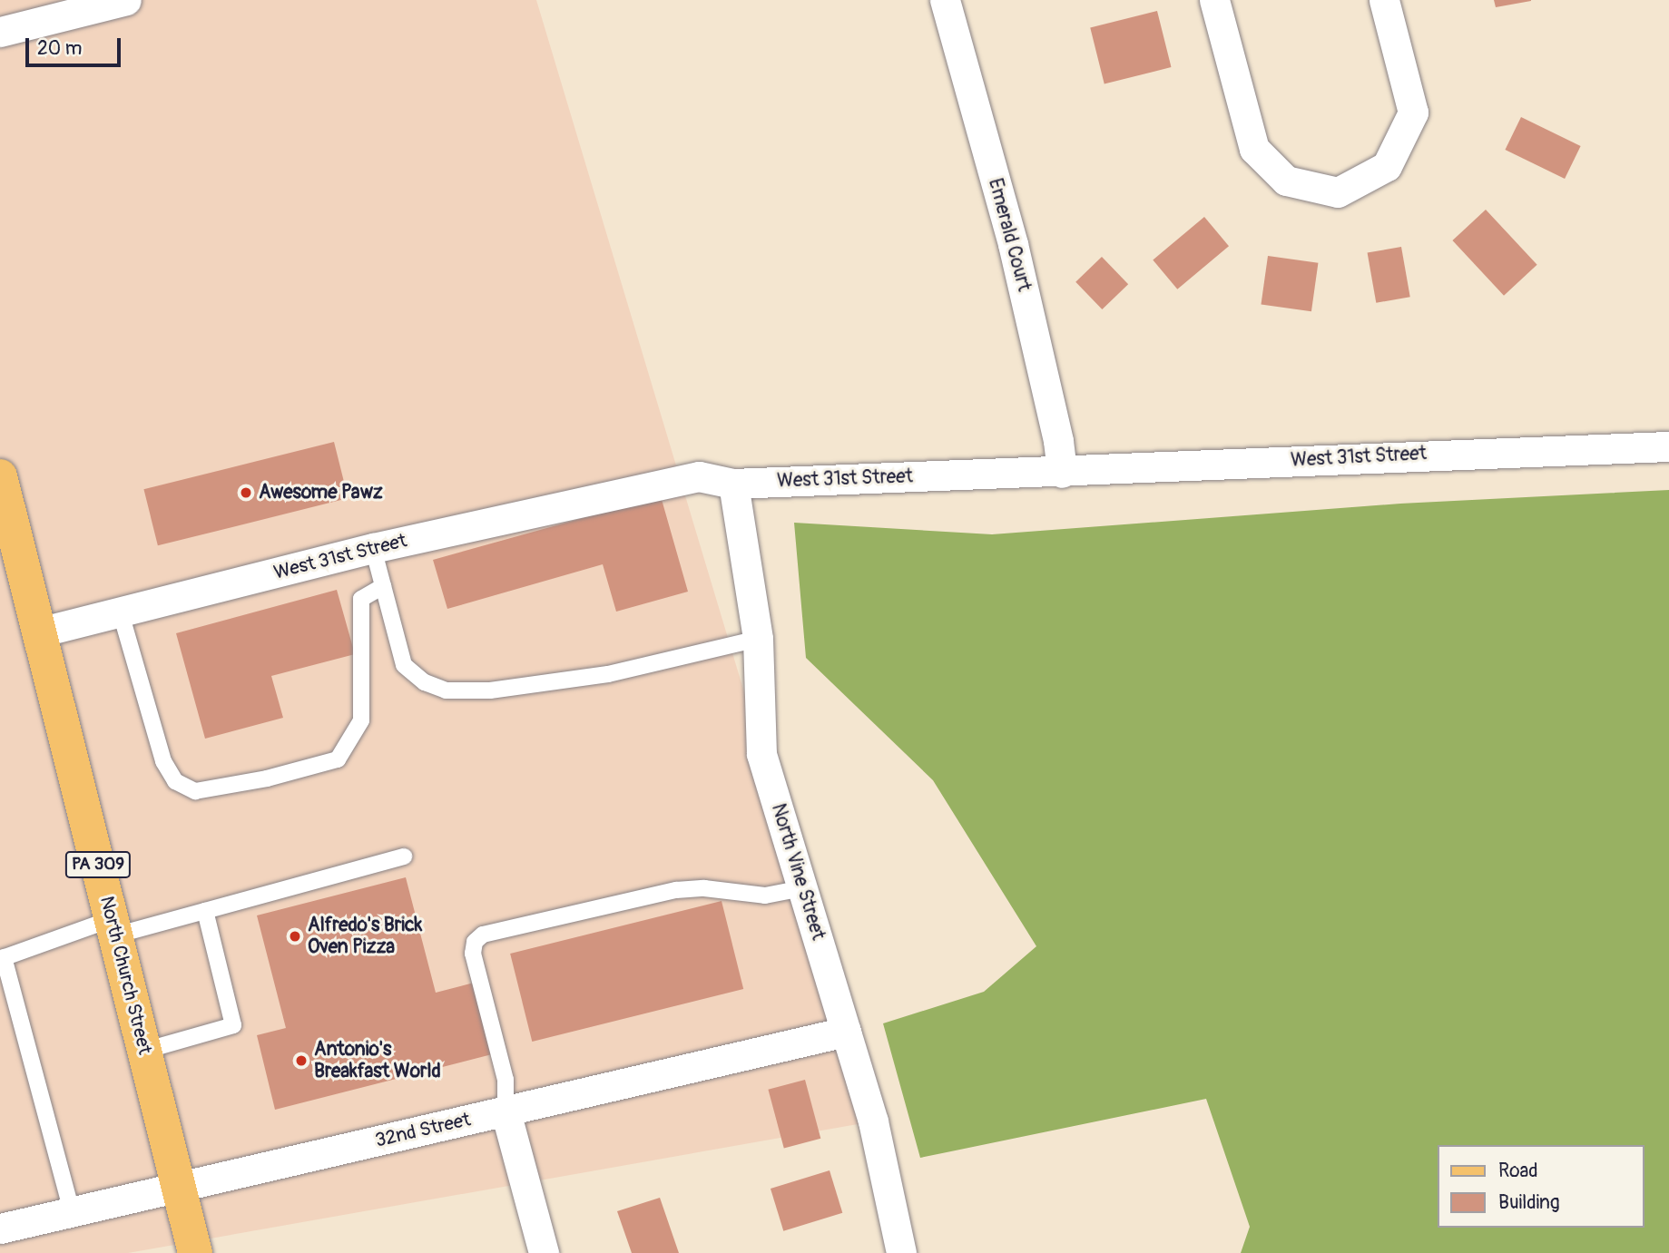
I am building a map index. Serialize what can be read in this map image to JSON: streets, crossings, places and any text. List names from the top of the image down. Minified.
{"streets":{"main road":["PA 309","North Church Street"],"street":["Emerald Court","West 31st Street","North Vine Street","32nd Street"]},"crossings":[["Emerald Court","West 31st Street"],["West 31st Street","North Vine Street"],["West 31st Street","North Church Street"],["North Vine Street","32nd Street"],["North Church Street","32nd Street"]],"places":["Awesome Pawz","Alfredo's Brick Oven Pizza","Antonio's Breakfast World"],"legend":["Road","Building"],"scale_bar":"20 m"}
